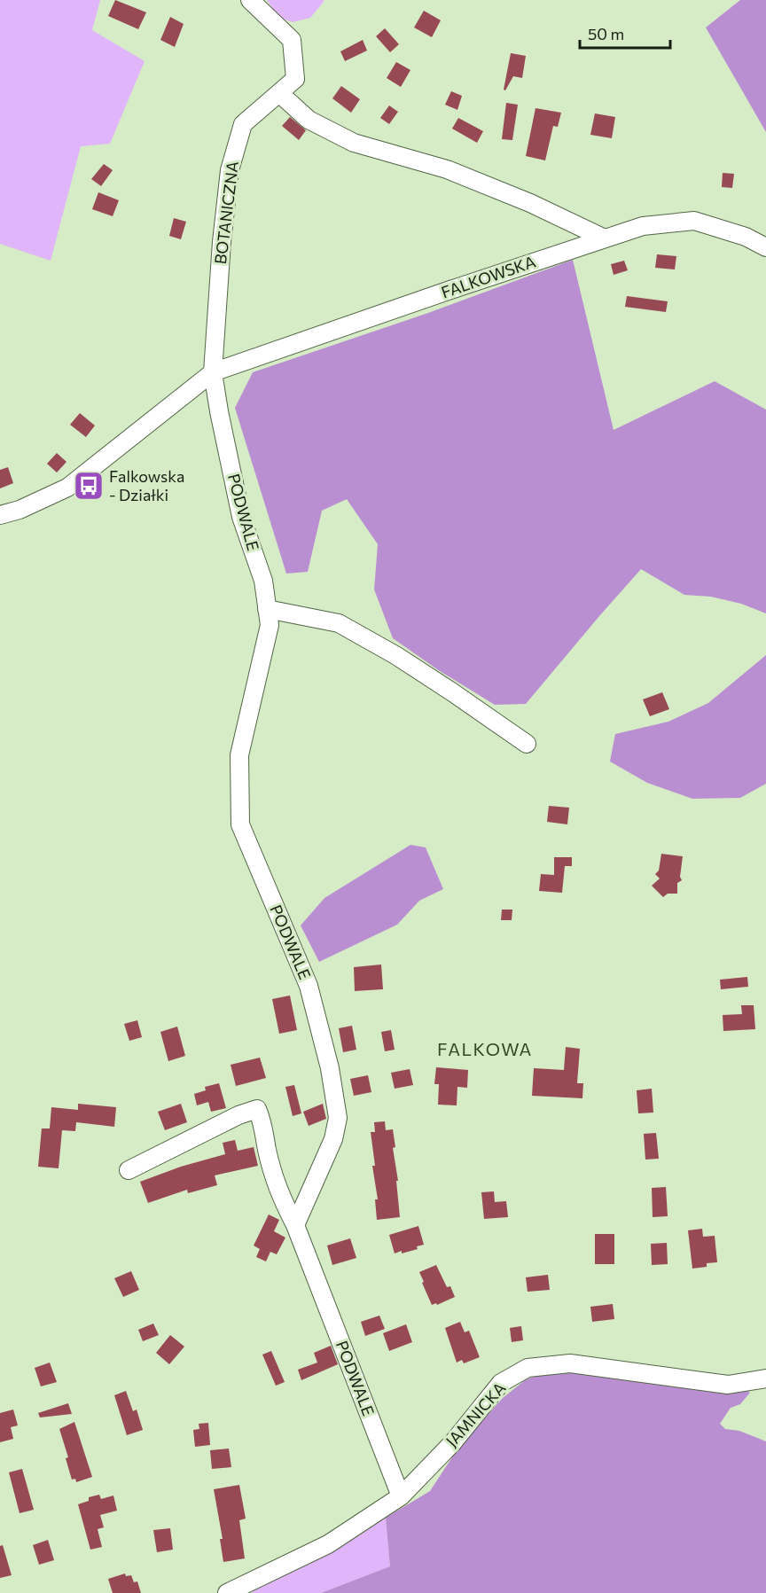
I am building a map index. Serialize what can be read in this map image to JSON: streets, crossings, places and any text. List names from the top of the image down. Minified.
{"streets":{"street":["BOTANICZNA","FALKOWSKA","PODWALE","JAMNICKA"]},"crossings":[["BOTANICZNA","FALKOWSKA"],["BOTANICZNA","PODWALE"],["FALKOWSKA","PODWALE"],["PODWALE","JAMNICKA"]],"districts":["FALKOWA"],"places":{"bus stop":["Falkowska - Działki"]},"scale_bar":"50 m"}
